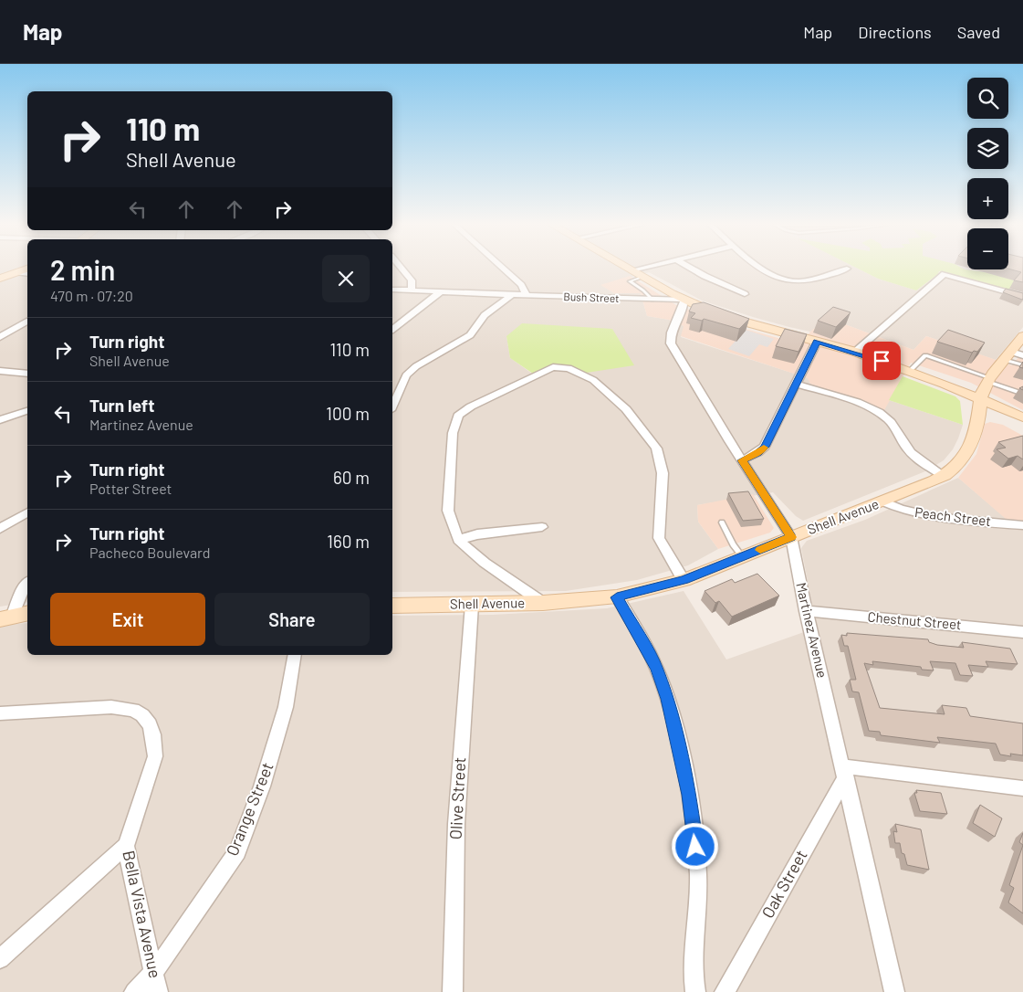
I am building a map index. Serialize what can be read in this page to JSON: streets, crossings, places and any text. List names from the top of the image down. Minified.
{"streets":{"street":["Bush Street","Shell Avenue","Peach Street","Chestnut Street","Martinez Avenue","Olive Street","Orange Street","Oak Street","Bella Vista Avenue"]},"crossings":[["Bush Street","Martinez Avenue"],["Shell Avenue","Peach Street"],["Shell Avenue","Martinez Avenue"],["Shell Avenue","Olive Street"],["Chestnut Street","Martinez Avenue"],["Martinez Avenue","Oak Street"],["Orange Street","Bella Vista Avenue"]],"page":{"header":"Map","nav":["Map","Directions","Saved"],"map_buttons":["+","−"],"turn":["110 m","Shell Avenue"],"heading":["2 min","470 m · 07:20"],"list":[{"name":"Turn right","note":"Shell Avenue","value":"110 m"},{"name":"Turn left","note":"Martinez Avenue","value":"100 m"},{"name":"Turn right","note":"Potter Street","value":"60 m"},{"name":"Turn right","note":"Pacheco Boulevard","value":"160 m"}],"buttons":["Exit","Share"]}}
